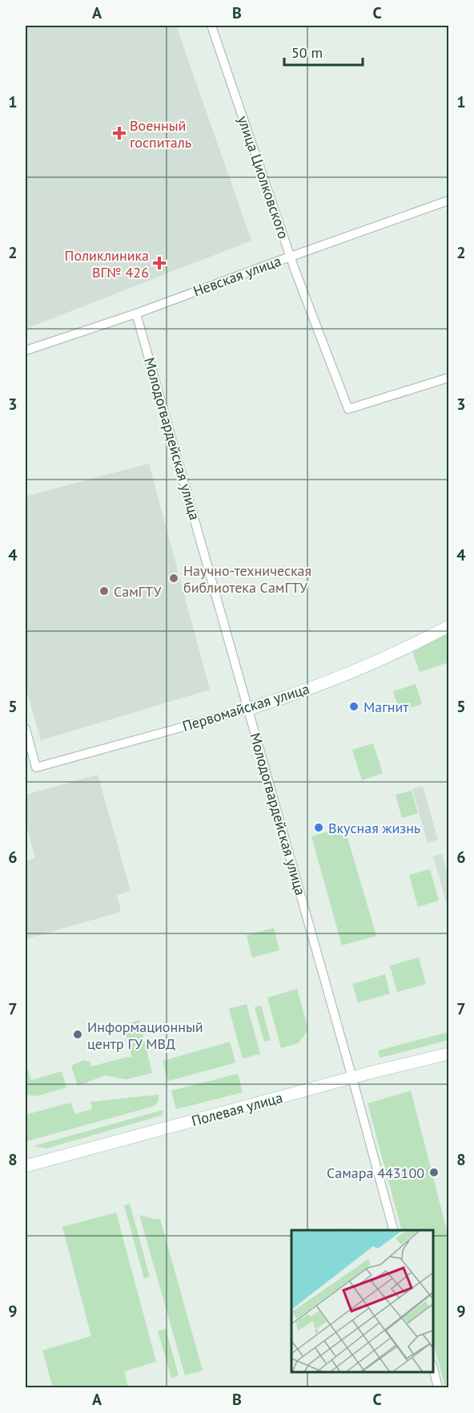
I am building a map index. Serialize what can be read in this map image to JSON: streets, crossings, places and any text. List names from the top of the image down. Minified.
{"streets":{"street":["улица Циолковского","Невская улица","Молодогвардейская улица","Первомайская улица","Полевая улица"]},"crossings":[["улица Циолковского","Невская улица"],["Невская улица","Молодогвардейская улица"],["Молодогвардейская улица","Первомайская улица"],["Молодогвардейская улица","Полевая улица"]],"places":{"health":["Военный госпиталь","Поликлиника ВГ№ 426"],"other":["Научно-техническая библиотека СамГТУ","СамГТУ","Магнит","Вкусная жизнь","Информационный центр ГУ МВД","Самара 443100"]},"scale_bar":"50 m","grid":{"columns":["A","B","C"],"rows":["1","2","3","4","5","6","7","8","9"]}}
